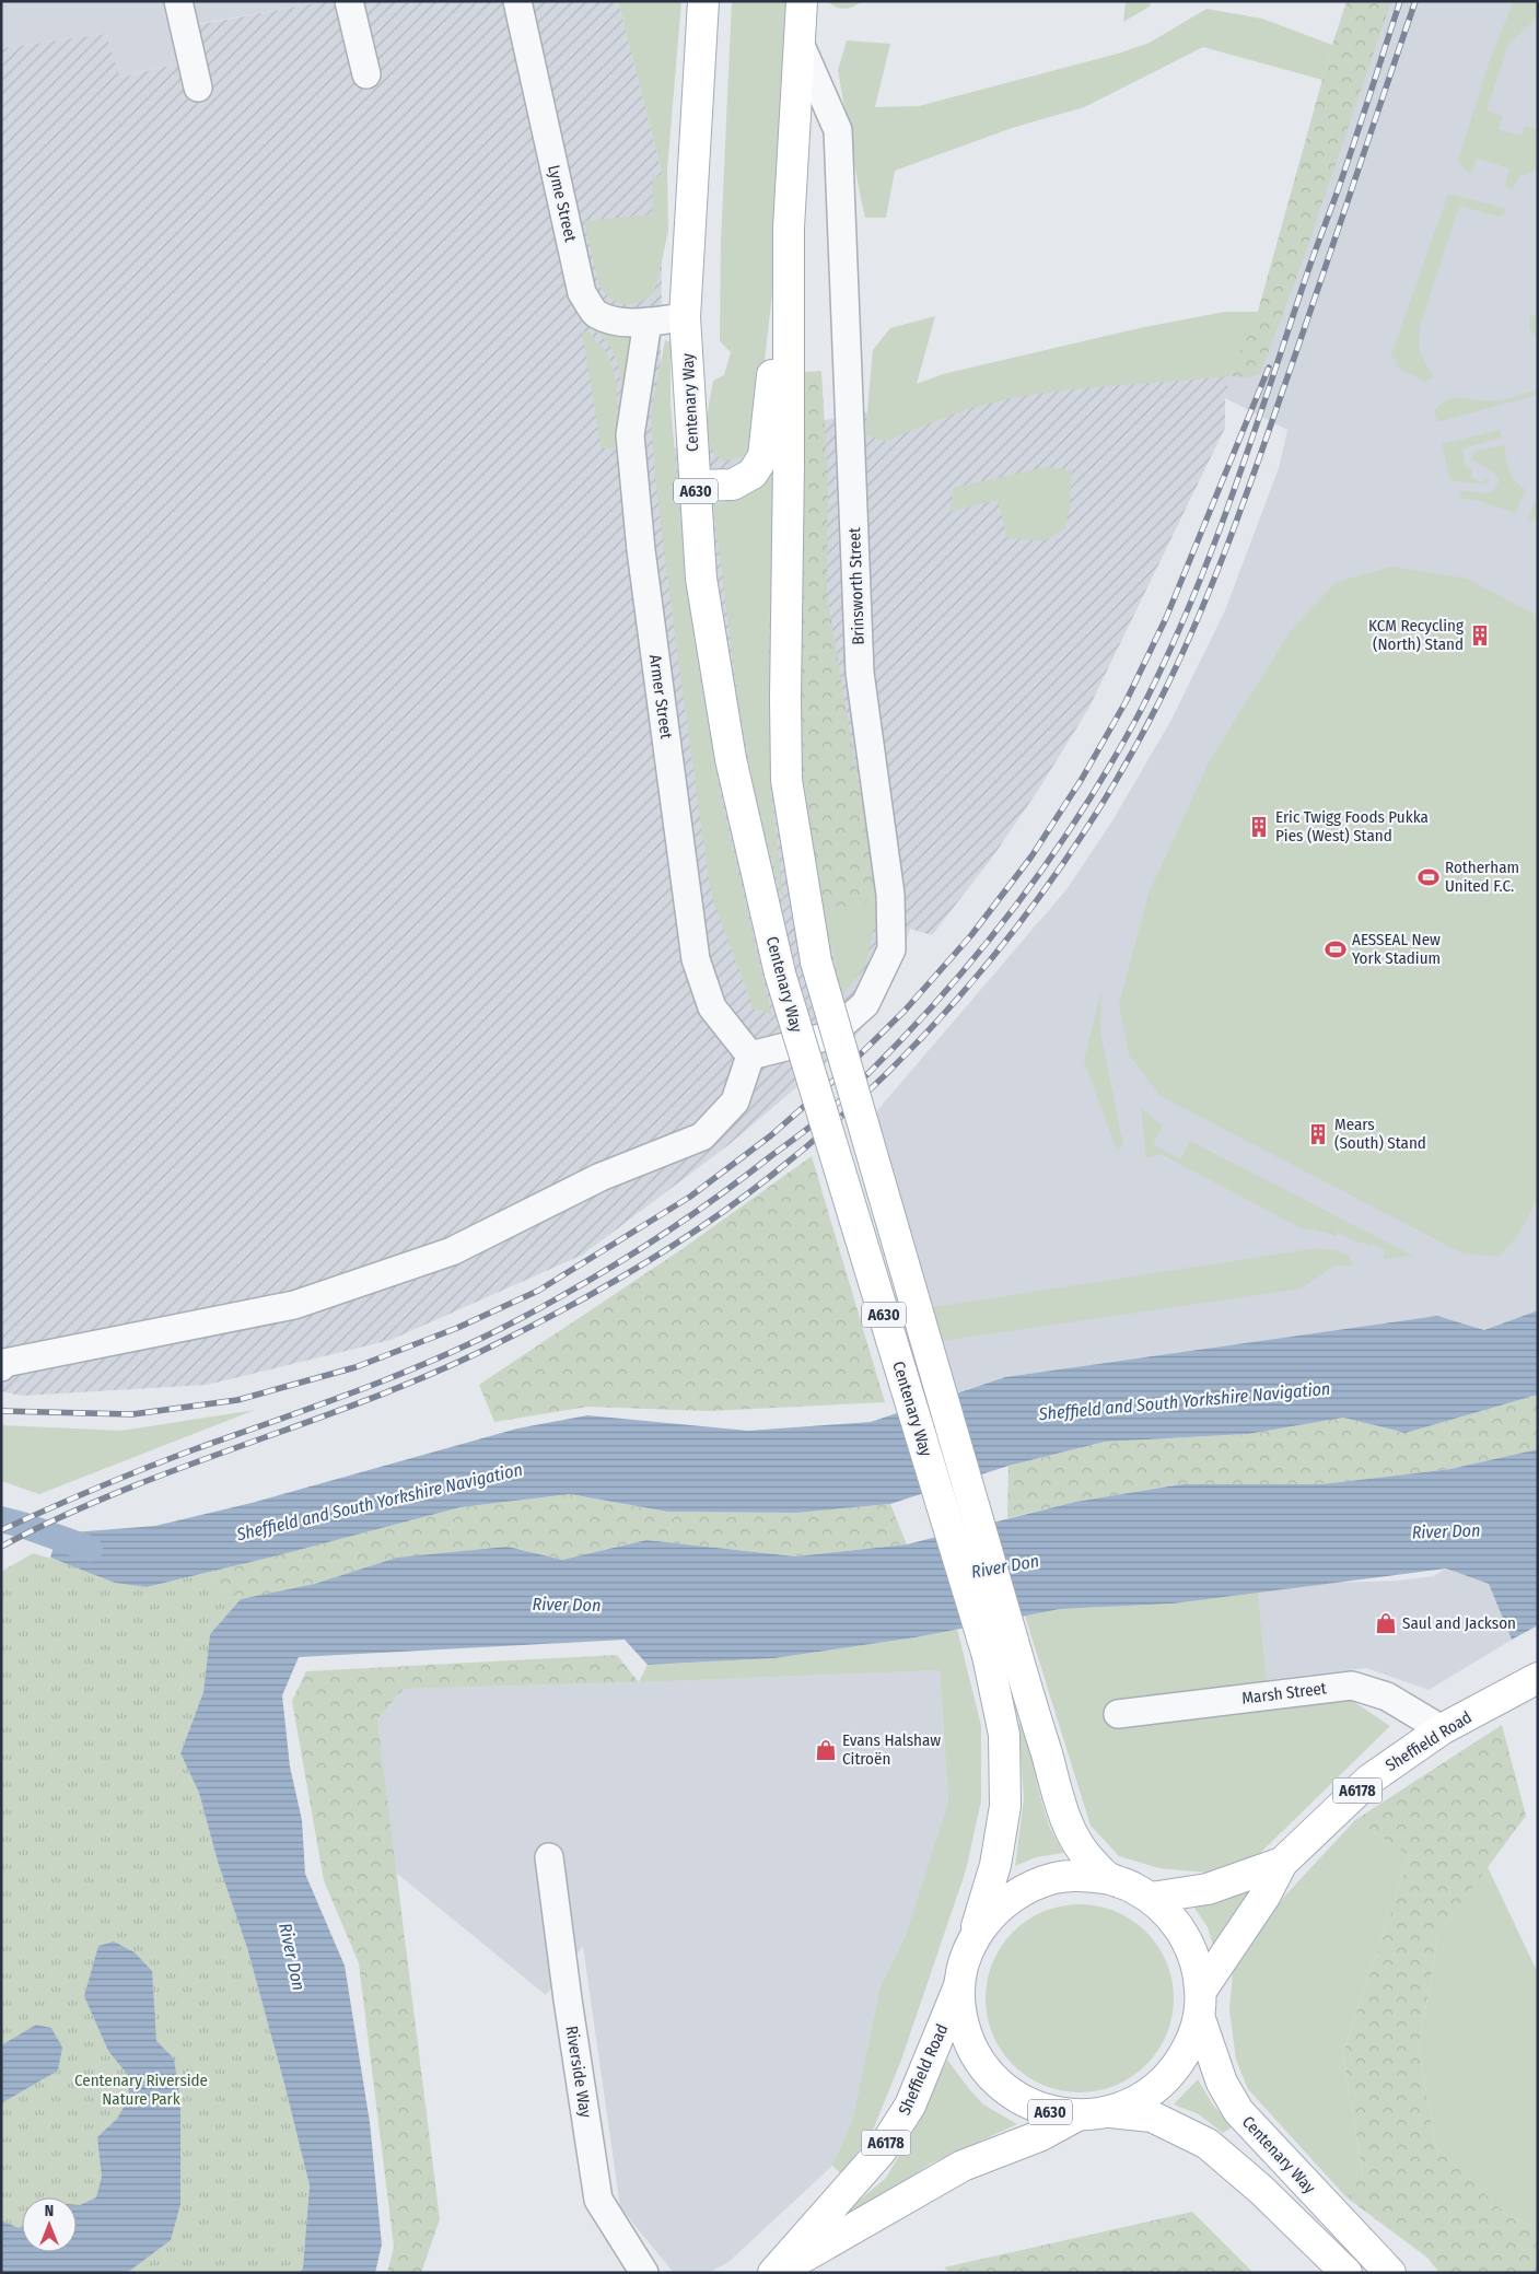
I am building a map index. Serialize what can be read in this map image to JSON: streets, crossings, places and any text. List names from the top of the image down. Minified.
{"streets":{"main road":["Centenary Way","A630","Sheffield Road","A6178"],"street":["Lyme Street","Brinsworth Street","Armer Street","Marsh Street","Riverside Way"]},"crossings":[["Lyme Street","Centenary Way"],["Lyme Street","Armer Street"],["Centenary Way","A630"],["Centenary Way","Brinsworth Street"],["Centenary Way","Sheffield Road"],["A630","Sheffield Road"],["Brinsworth Street","Armer Street"],["Marsh Street","Sheffield Road"]],"water":["Sheffield and South Yorkshire Navigation","River Don"],"parks":["Centenary Riverside Nature Park"],"places":{"building":["KCM Recycling (North) Stand","Eric Twigg Foods Pukka Pies (West) Stand","Mears (South) Stand"],"sports":["Rotherham United F.C.","AESSEAL New York Stadium"],"shop":["Saul and Jackson","Evans Halshaw Citroën"]},"north":"top"}
